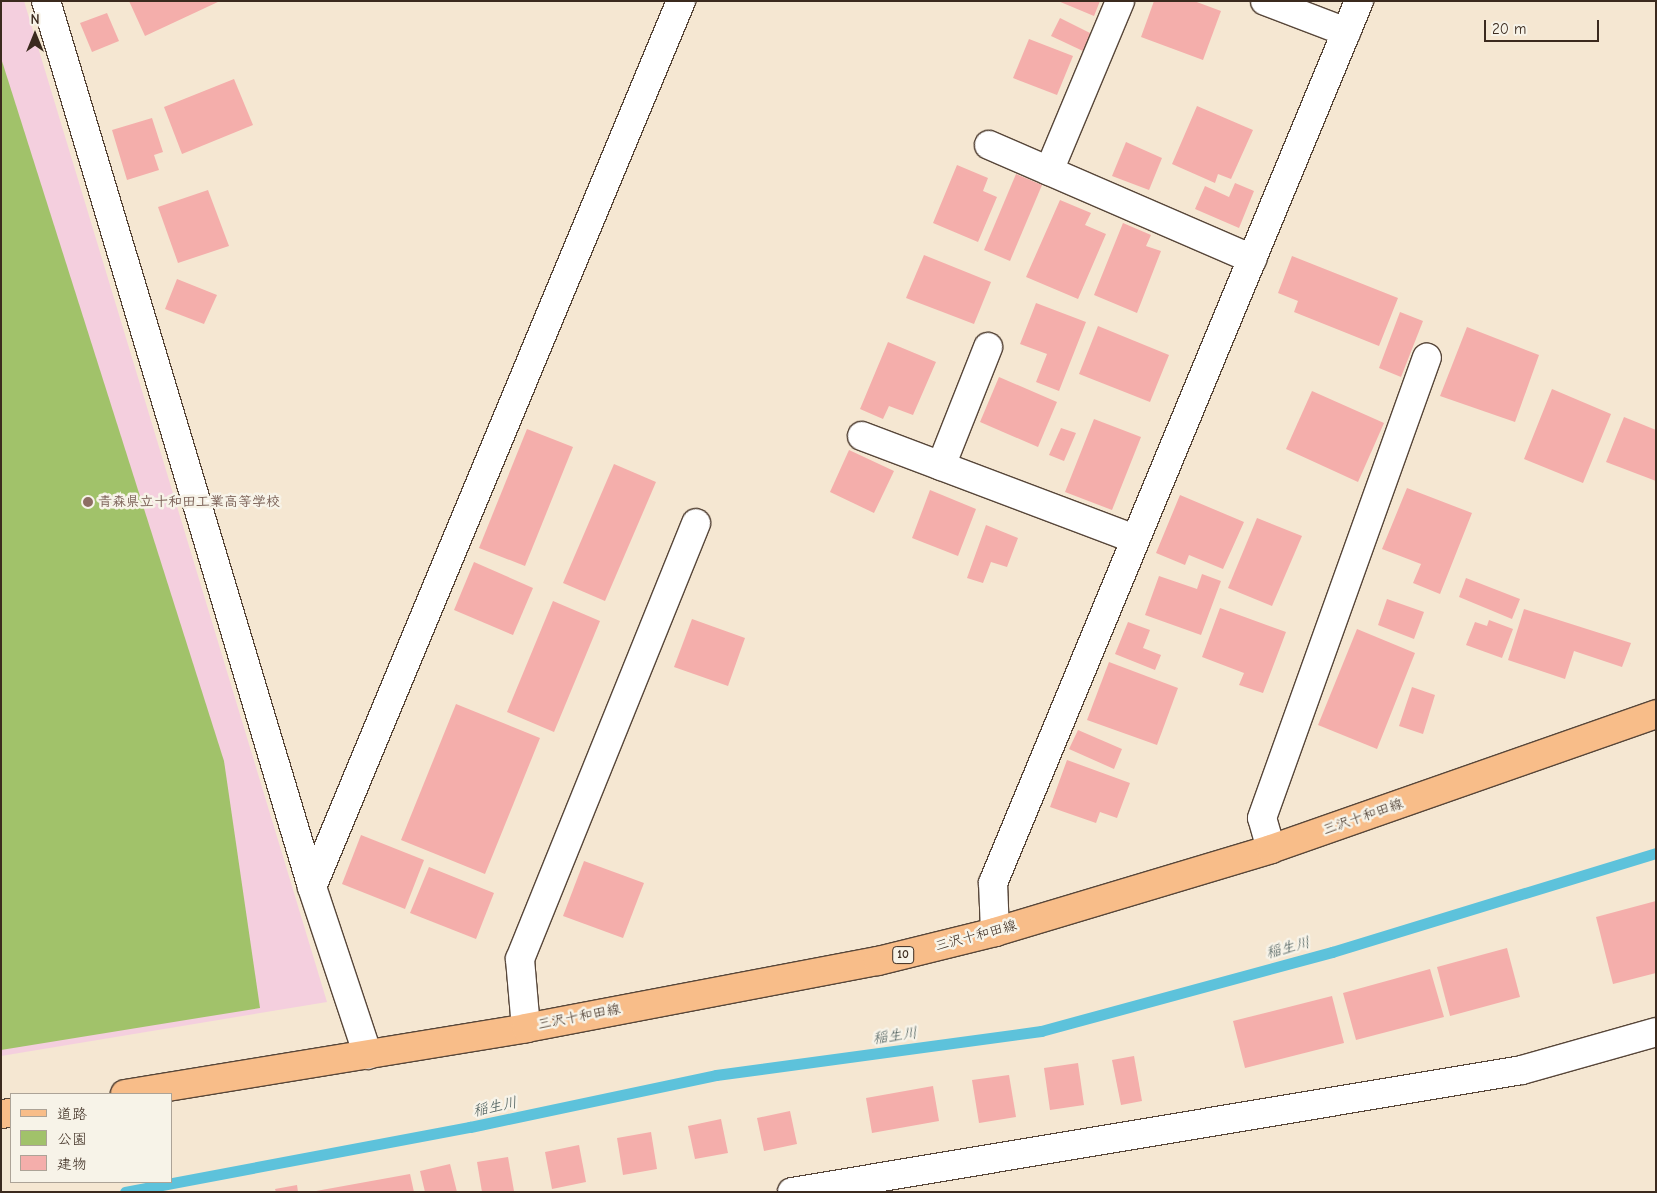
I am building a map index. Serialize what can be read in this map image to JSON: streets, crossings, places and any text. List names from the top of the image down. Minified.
{"streets":{"main road":["三沢十和田線","10"]},"water":["稲生川"],"places":["青森県立十和田工業高等学校"],"legend":["道路","公園","建物"],"scale_bar":"20 m","north":"top"}
